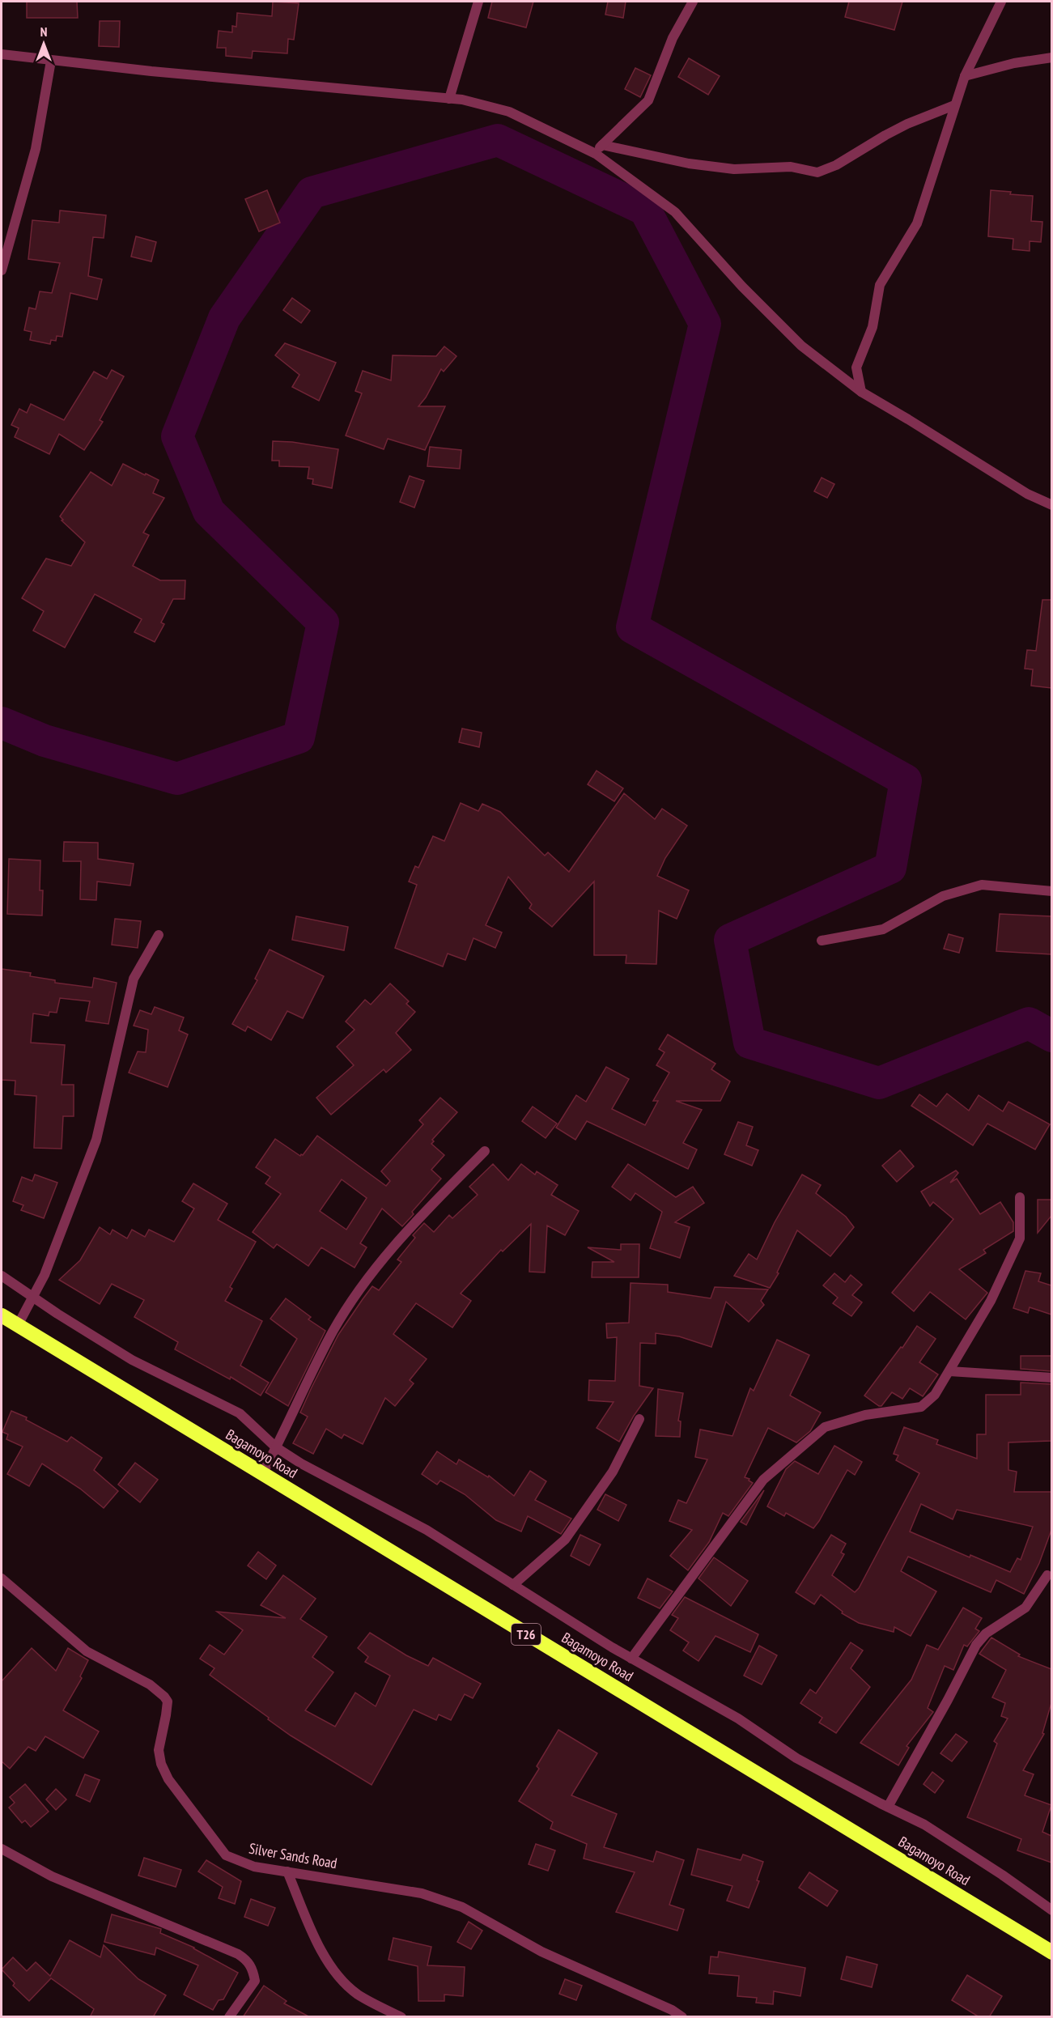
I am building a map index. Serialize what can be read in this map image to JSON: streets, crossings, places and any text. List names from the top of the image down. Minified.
{"streets":{"highway":["Bagamoyo Road","T26"],"street":["Silver Sands Road"]},"north":"top"}
